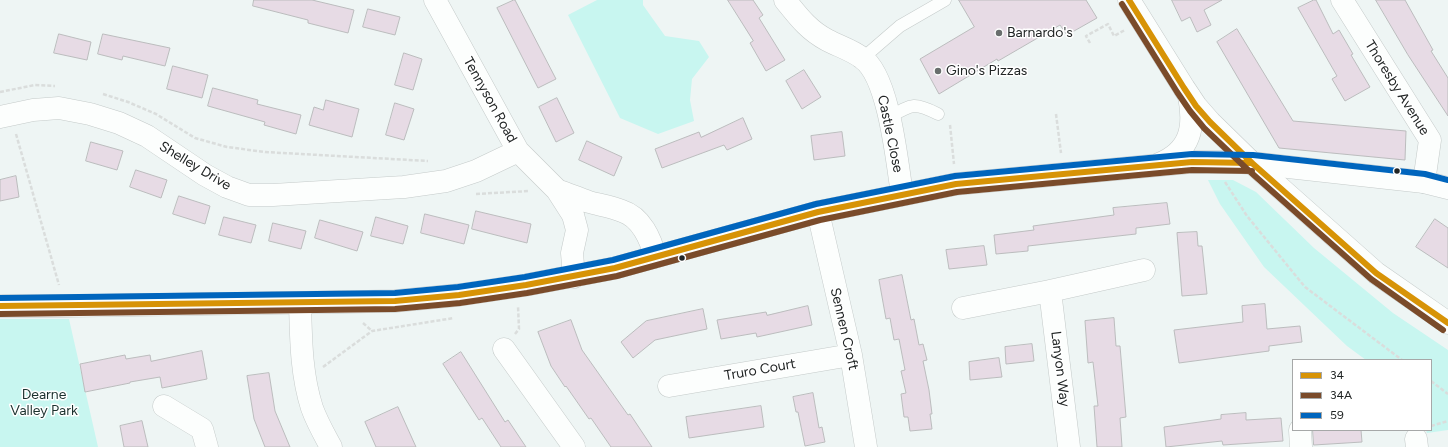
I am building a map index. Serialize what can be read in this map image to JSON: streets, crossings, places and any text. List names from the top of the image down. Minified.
{"streets":{"street":["Thoresby Avenue","Tennyson Road","Castle Close","Shelley Drive","Sennen Croft","Lanyon Way","Truro Court"]},"crossings":[["Tennyson Road","Shelley Drive"],["Sennen Croft","Truro Court"]],"parks":["Dearne Valley Park"],"places":["Barnardo's","Gino's Pizzas"],"lines":["transit line 34","transit line 34A","transit line 59"],"legend":["34","34A","59"]}
